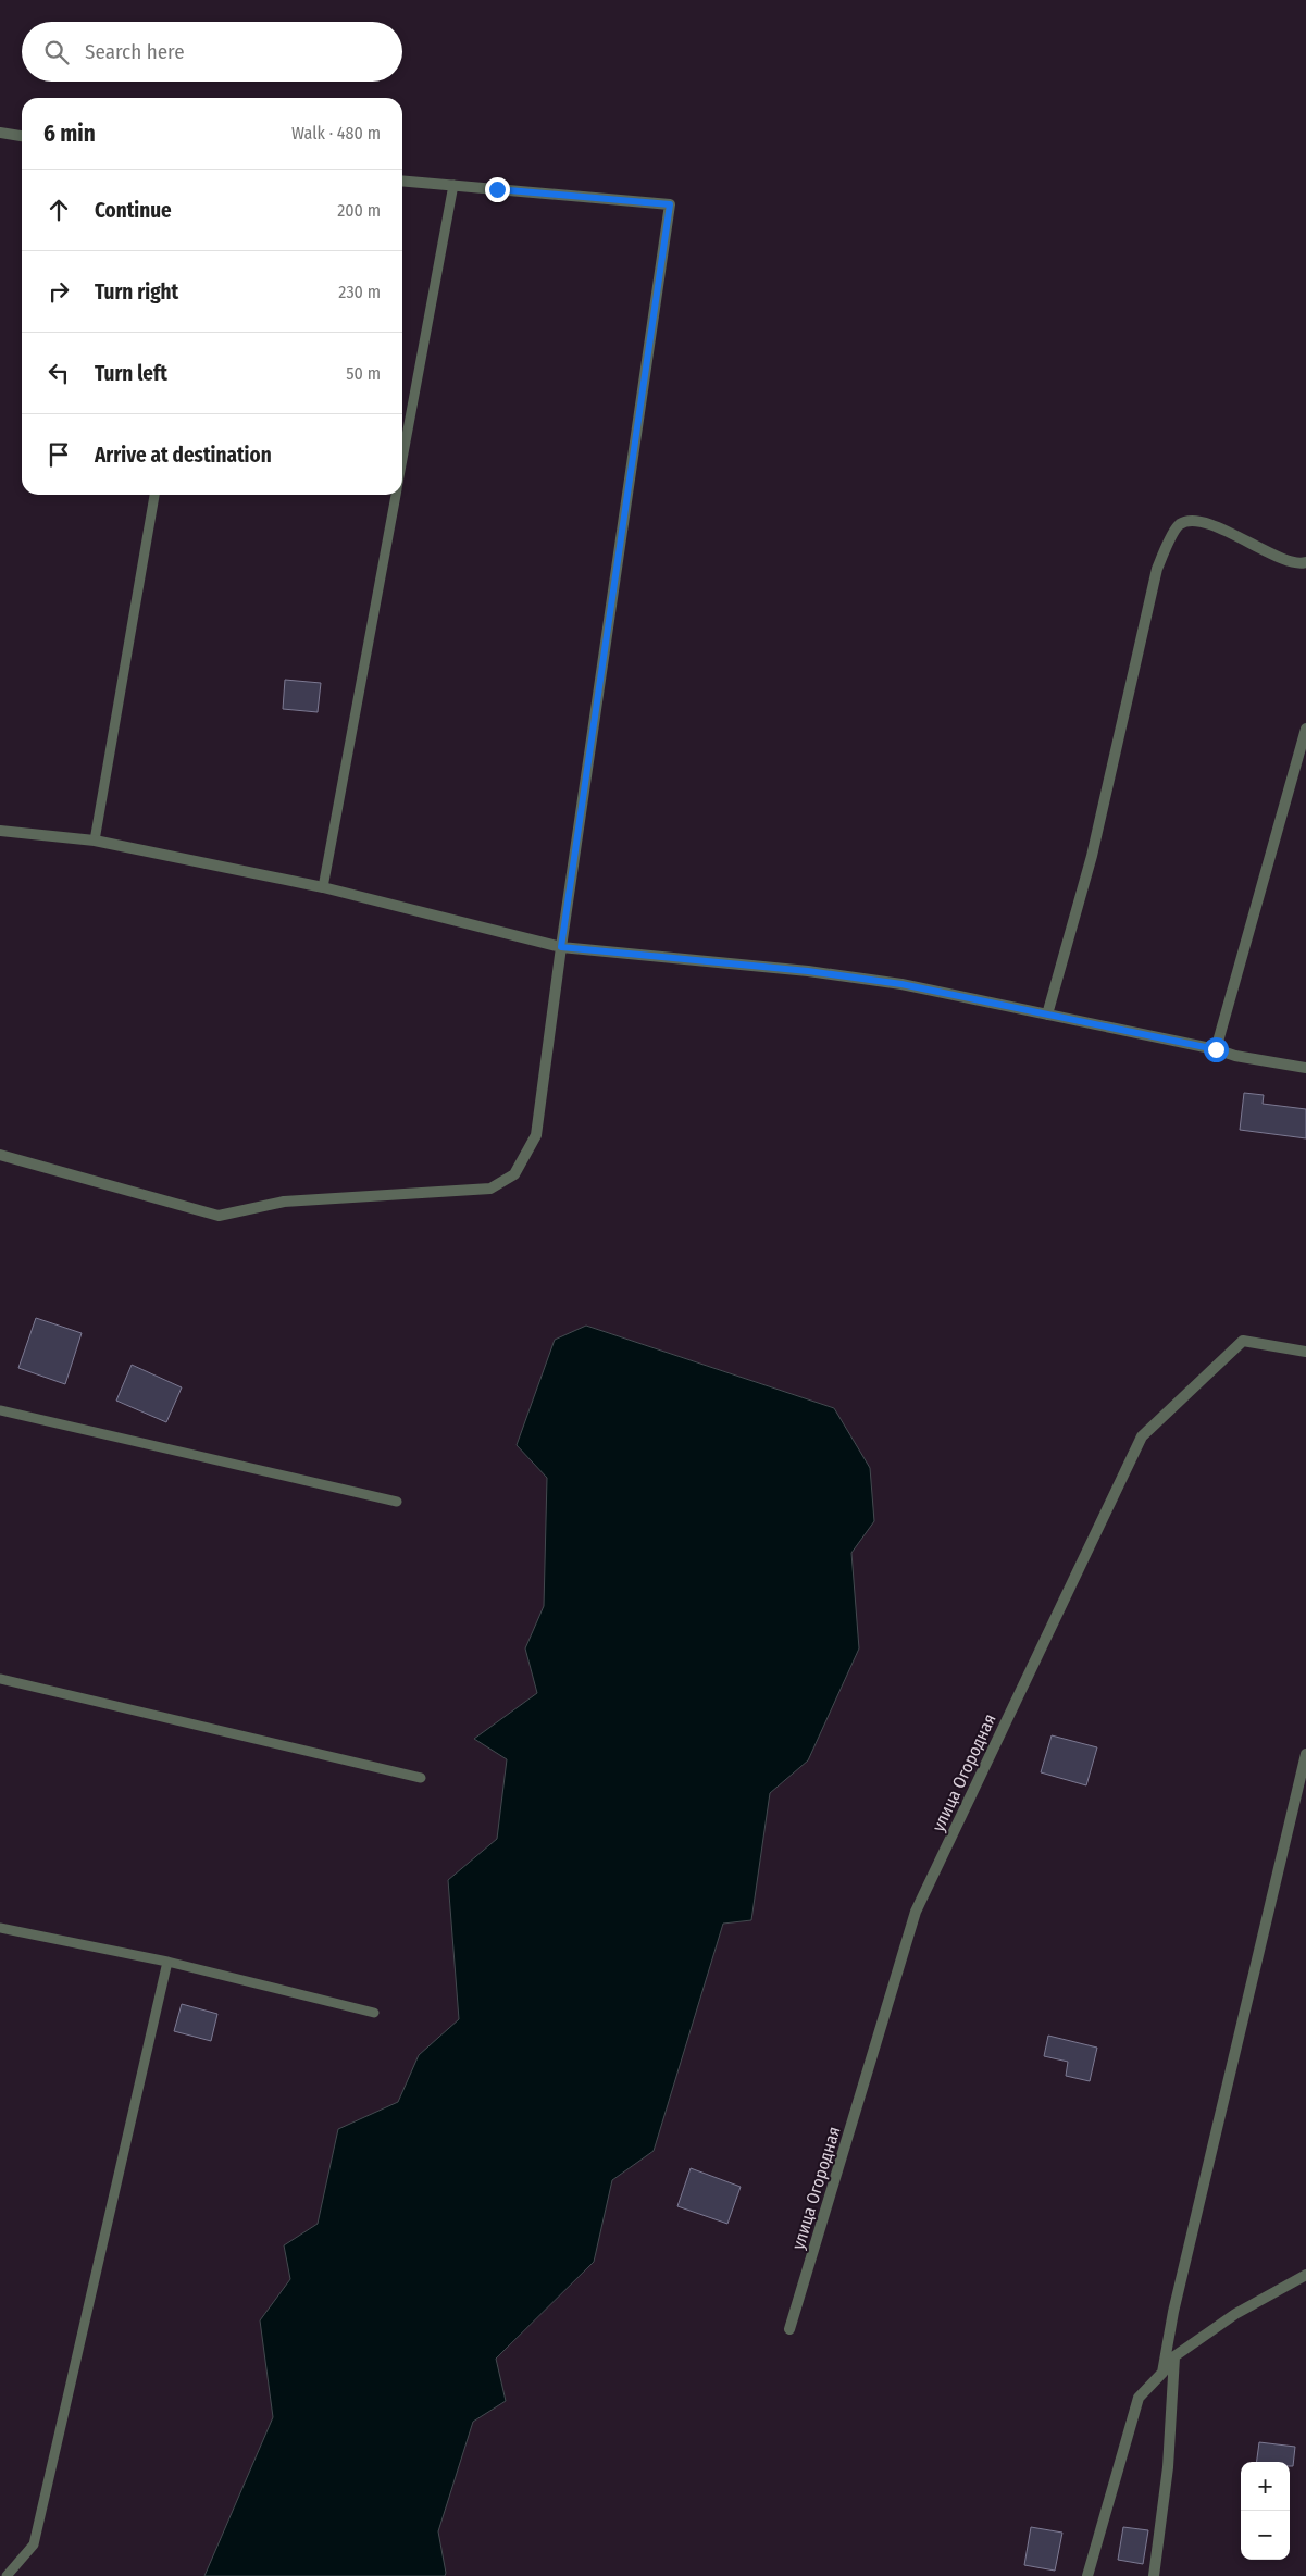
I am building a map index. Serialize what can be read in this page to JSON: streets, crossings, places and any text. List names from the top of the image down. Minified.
{"streets":{"street":["улица Огородная"]},"page":{"search":"Search here","heading":["6 min","Walk · 480 m"],"list":[["Continue","200 m"],["Turn right","230 m"],["Turn left","50 m"],"Arrive at destination"],"map_buttons":["+","−"]}}
